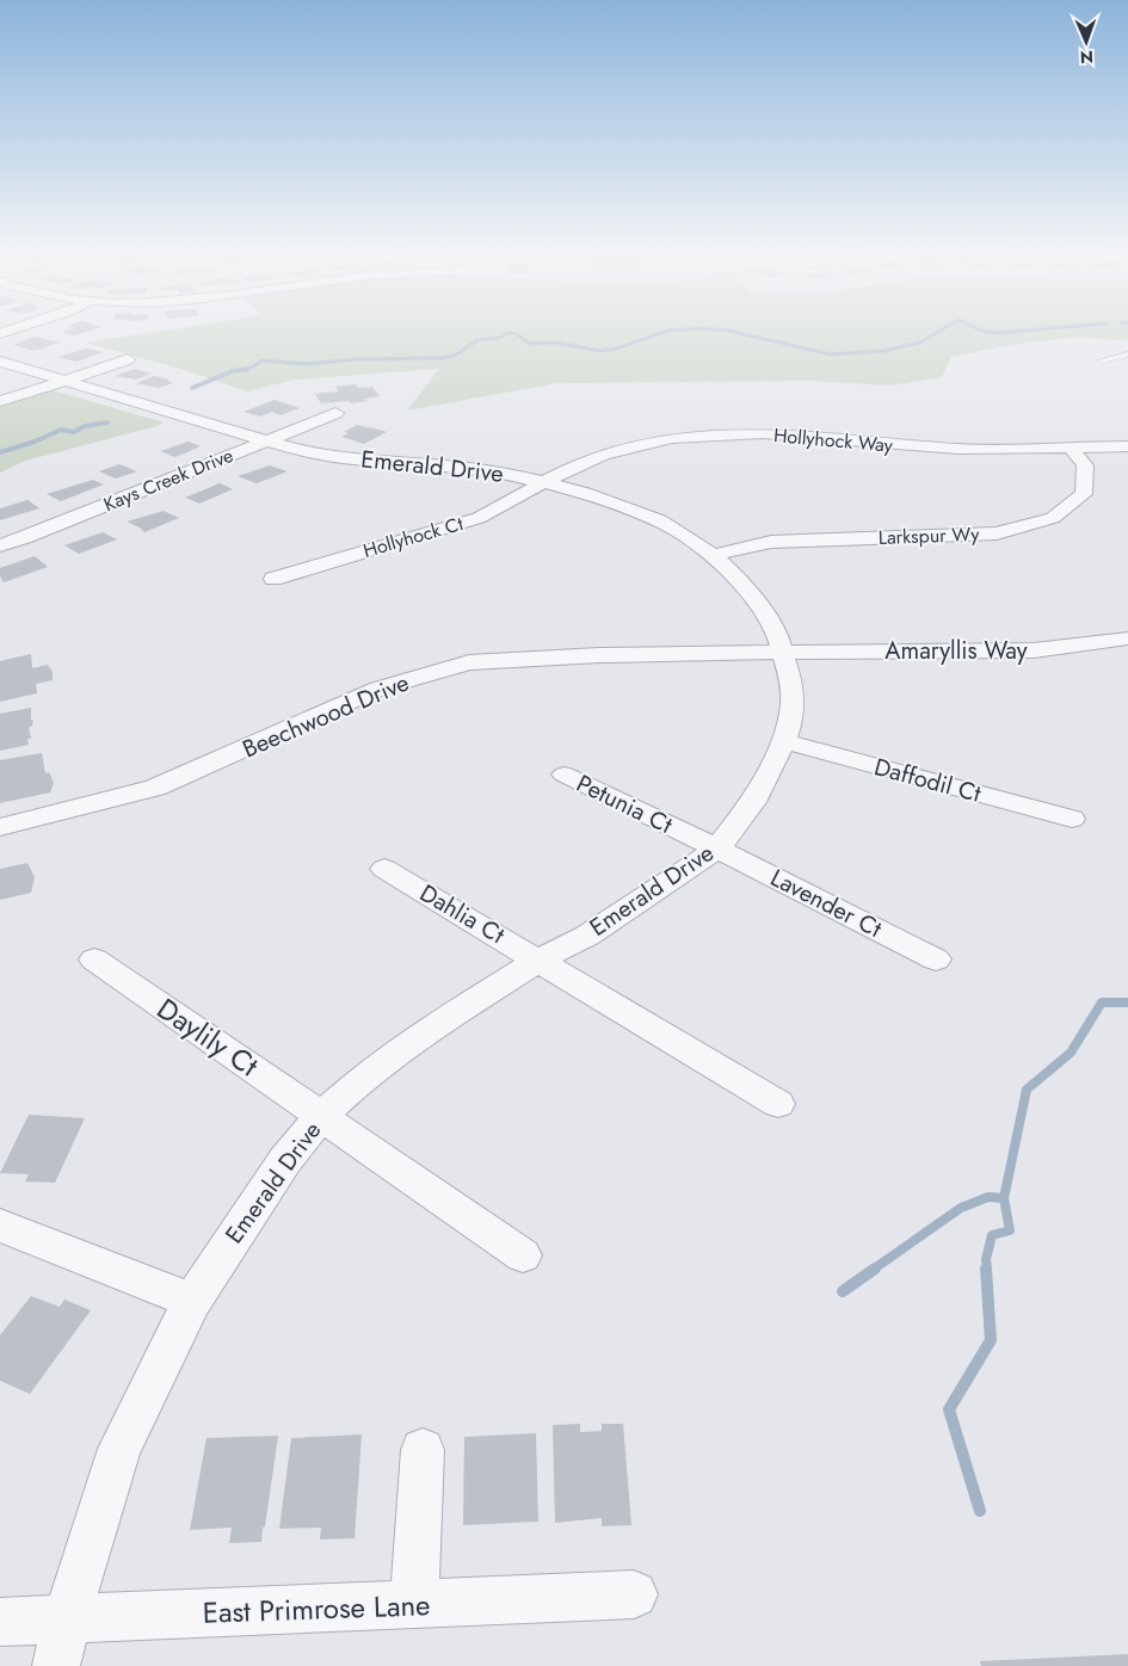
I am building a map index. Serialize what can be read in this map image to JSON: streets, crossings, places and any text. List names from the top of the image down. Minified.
{"streets":{"street":["Hollyhock Way","Emerald Drive","Kays Creek Drive","Larkspur Wy","Hollyhock Ct","Amaryllis Way","Beechwood Drive","Daffodil Ct","Petunia Ct","Lavender Ct","Dahlia Ct","Daylily Ct","East Primrose Lane"]},"crossings":[["Hollyhock Way","Emerald Drive"],["Hollyhock Way","Larkspur Wy"],["Hollyhock Way","Hollyhock Ct"],["Emerald Drive","Kays Creek Drive"],["Emerald Drive","Larkspur Wy"],["Emerald Drive","Hollyhock Ct"],["Emerald Drive","Amaryllis Way"],["Emerald Drive","Beechwood Drive"],["Emerald Drive","Daffodil Ct"],["Emerald Drive","Petunia Ct"],["Emerald Drive","Lavender Ct"],["Emerald Drive","Dahlia Ct"],["Emerald Drive","Daylily Ct"],["Emerald Drive","East Primrose Lane"],["Amaryllis Way","Beechwood Drive"],["Petunia Ct","Lavender Ct"]],"north":"bottom"}
